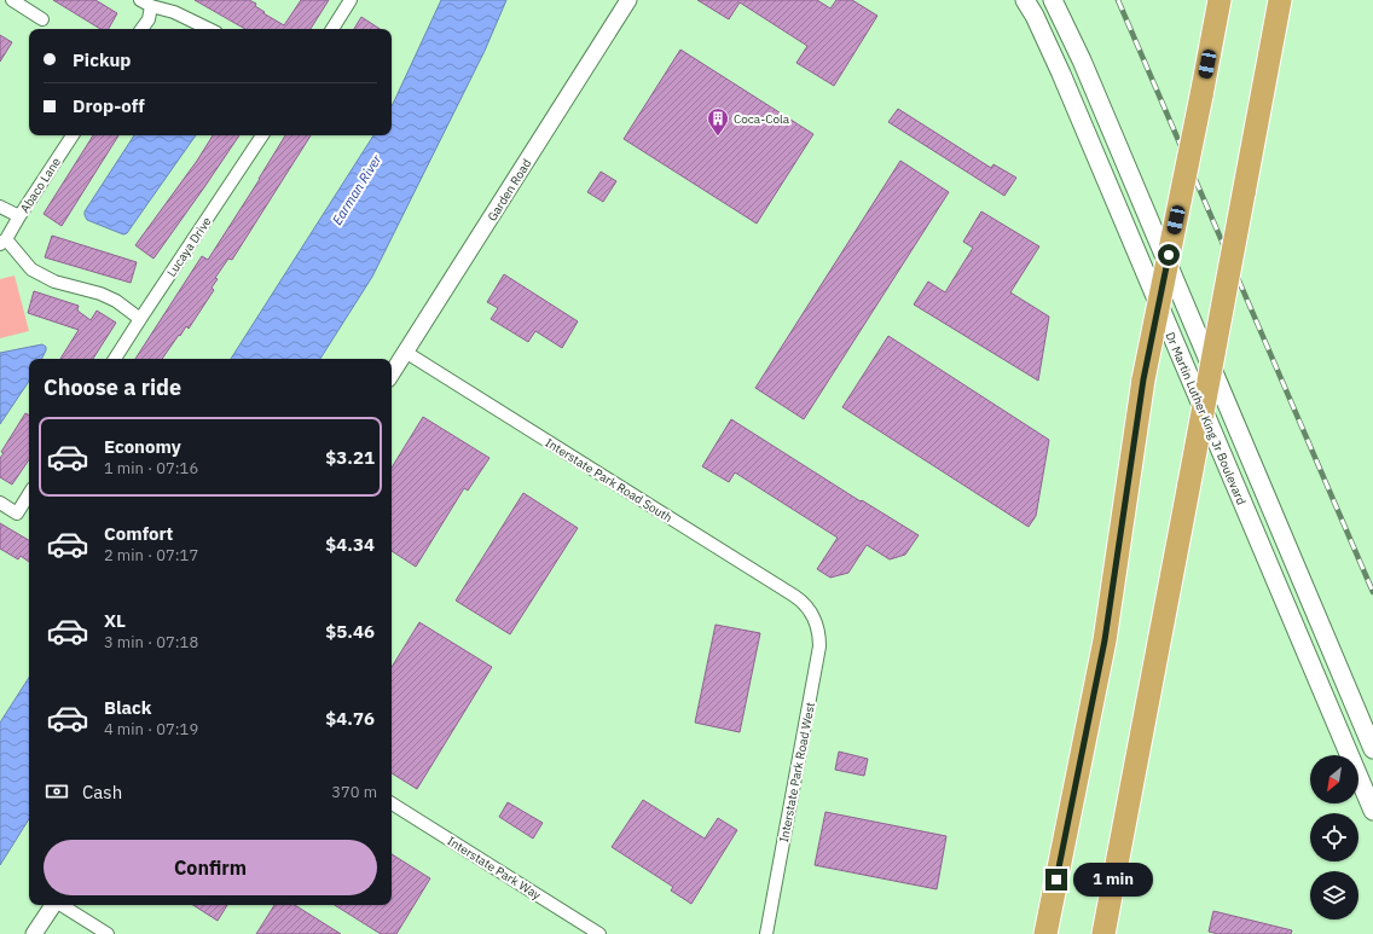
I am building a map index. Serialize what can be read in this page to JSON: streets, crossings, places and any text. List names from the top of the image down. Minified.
{"streets":{"main road":["Dr Martin Luther King Jr Boulevard"],"street":["Abaco Lane","Garden Road","Lucaya Drive","Interstate Park Road South","Interstate Park Road West","Interstate Park Way"]},"crossings":[["Garden Road","Interstate Park Road South"],["Interstate Park Road South","Interstate Park Road West"]],"water":["Earman River"],"places":{"building":["Coca-Cola"]},"north":"bottom left","page":{"banner":["Pickup","Drop-off"],"heading":"Choose a ride","list":[{"name":"Economy","note":"1 min · 07:16","value":"$3.21"},{"name":"Comfort","note":"2 min · 07:17","value":"$4.34"},{"name":"XL","note":"3 min · 07:18","value":"$5.46"},{"name":"Black","note":"4 min · 07:19","value":"$4.76"}],"pay":["Cash","370 m"],"buttons":"Confirm","bubble":"1 min"}}
